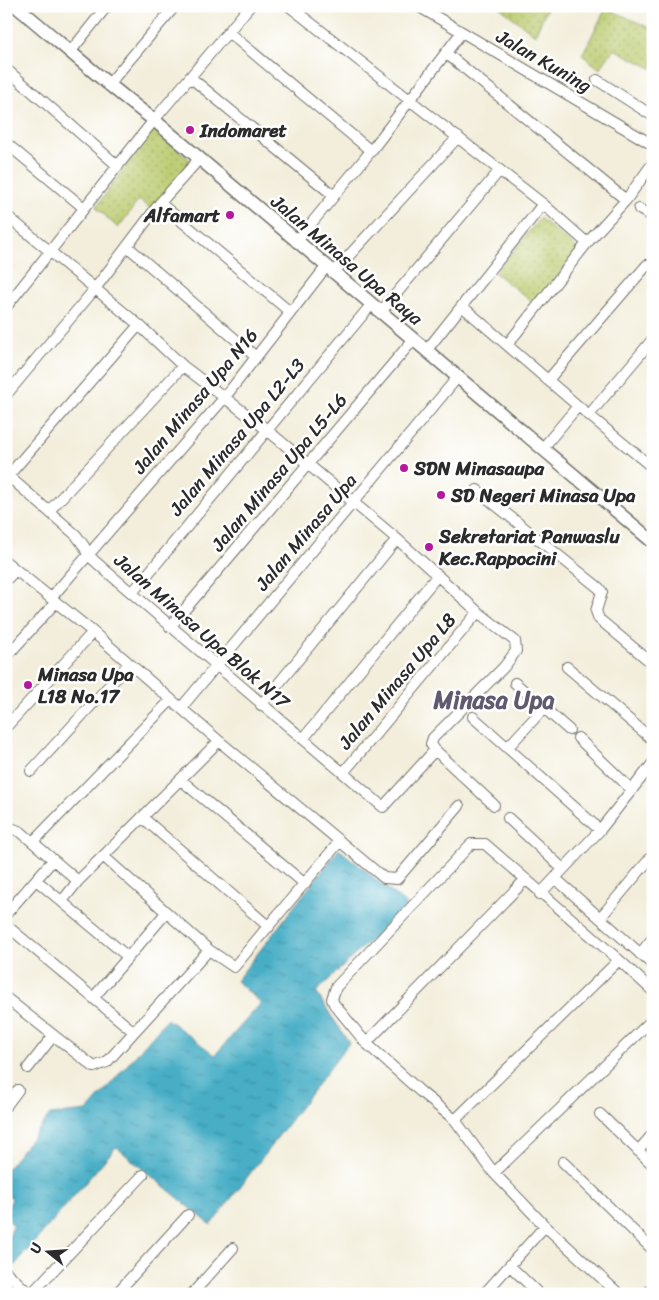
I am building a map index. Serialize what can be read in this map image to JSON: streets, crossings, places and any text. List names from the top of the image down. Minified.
{"streets":{"street":["Jalan Kuning","Jalan Minasa Upa Raya","Jalan Minasa Upa N16","Jalan Minasa Upa L2-L3","Jalan Minasa Upa L5-L6","Jalan Minasa Upa","Jalan Minasa Upa Blok N17","Jalan Minasa Upa L8"]},"crossings":[["Jalan Minasa Upa Raya","Jalan Minasa Upa N16"],["Jalan Minasa Upa Raya","Jalan Minasa Upa L2-L3"],["Jalan Minasa Upa Raya","Jalan Minasa Upa L5-L6"],["Jalan Minasa Upa Raya","Jalan Minasa Upa"],["Jalan Minasa Upa N16","Jalan Minasa Upa Blok N17"],["Jalan Minasa Upa L2-L3","Jalan Minasa Upa Blok N17"],["Jalan Minasa Upa L5-L6","Jalan Minasa Upa Blok N17"],["Jalan Minasa Upa","Jalan Minasa Upa Blok N17"],["Jalan Minasa Upa Blok N17","Jalan Minasa Upa L8"]],"districts":["Minasa Upa"],"places":["Indomaret","Alfamart","SDN Minasaupa","SD Negeri Minasa Upa","Sekretariat Panwaslu Kec.Rappocini","Minasa Upa L18 No.17"],"north":"left"}
